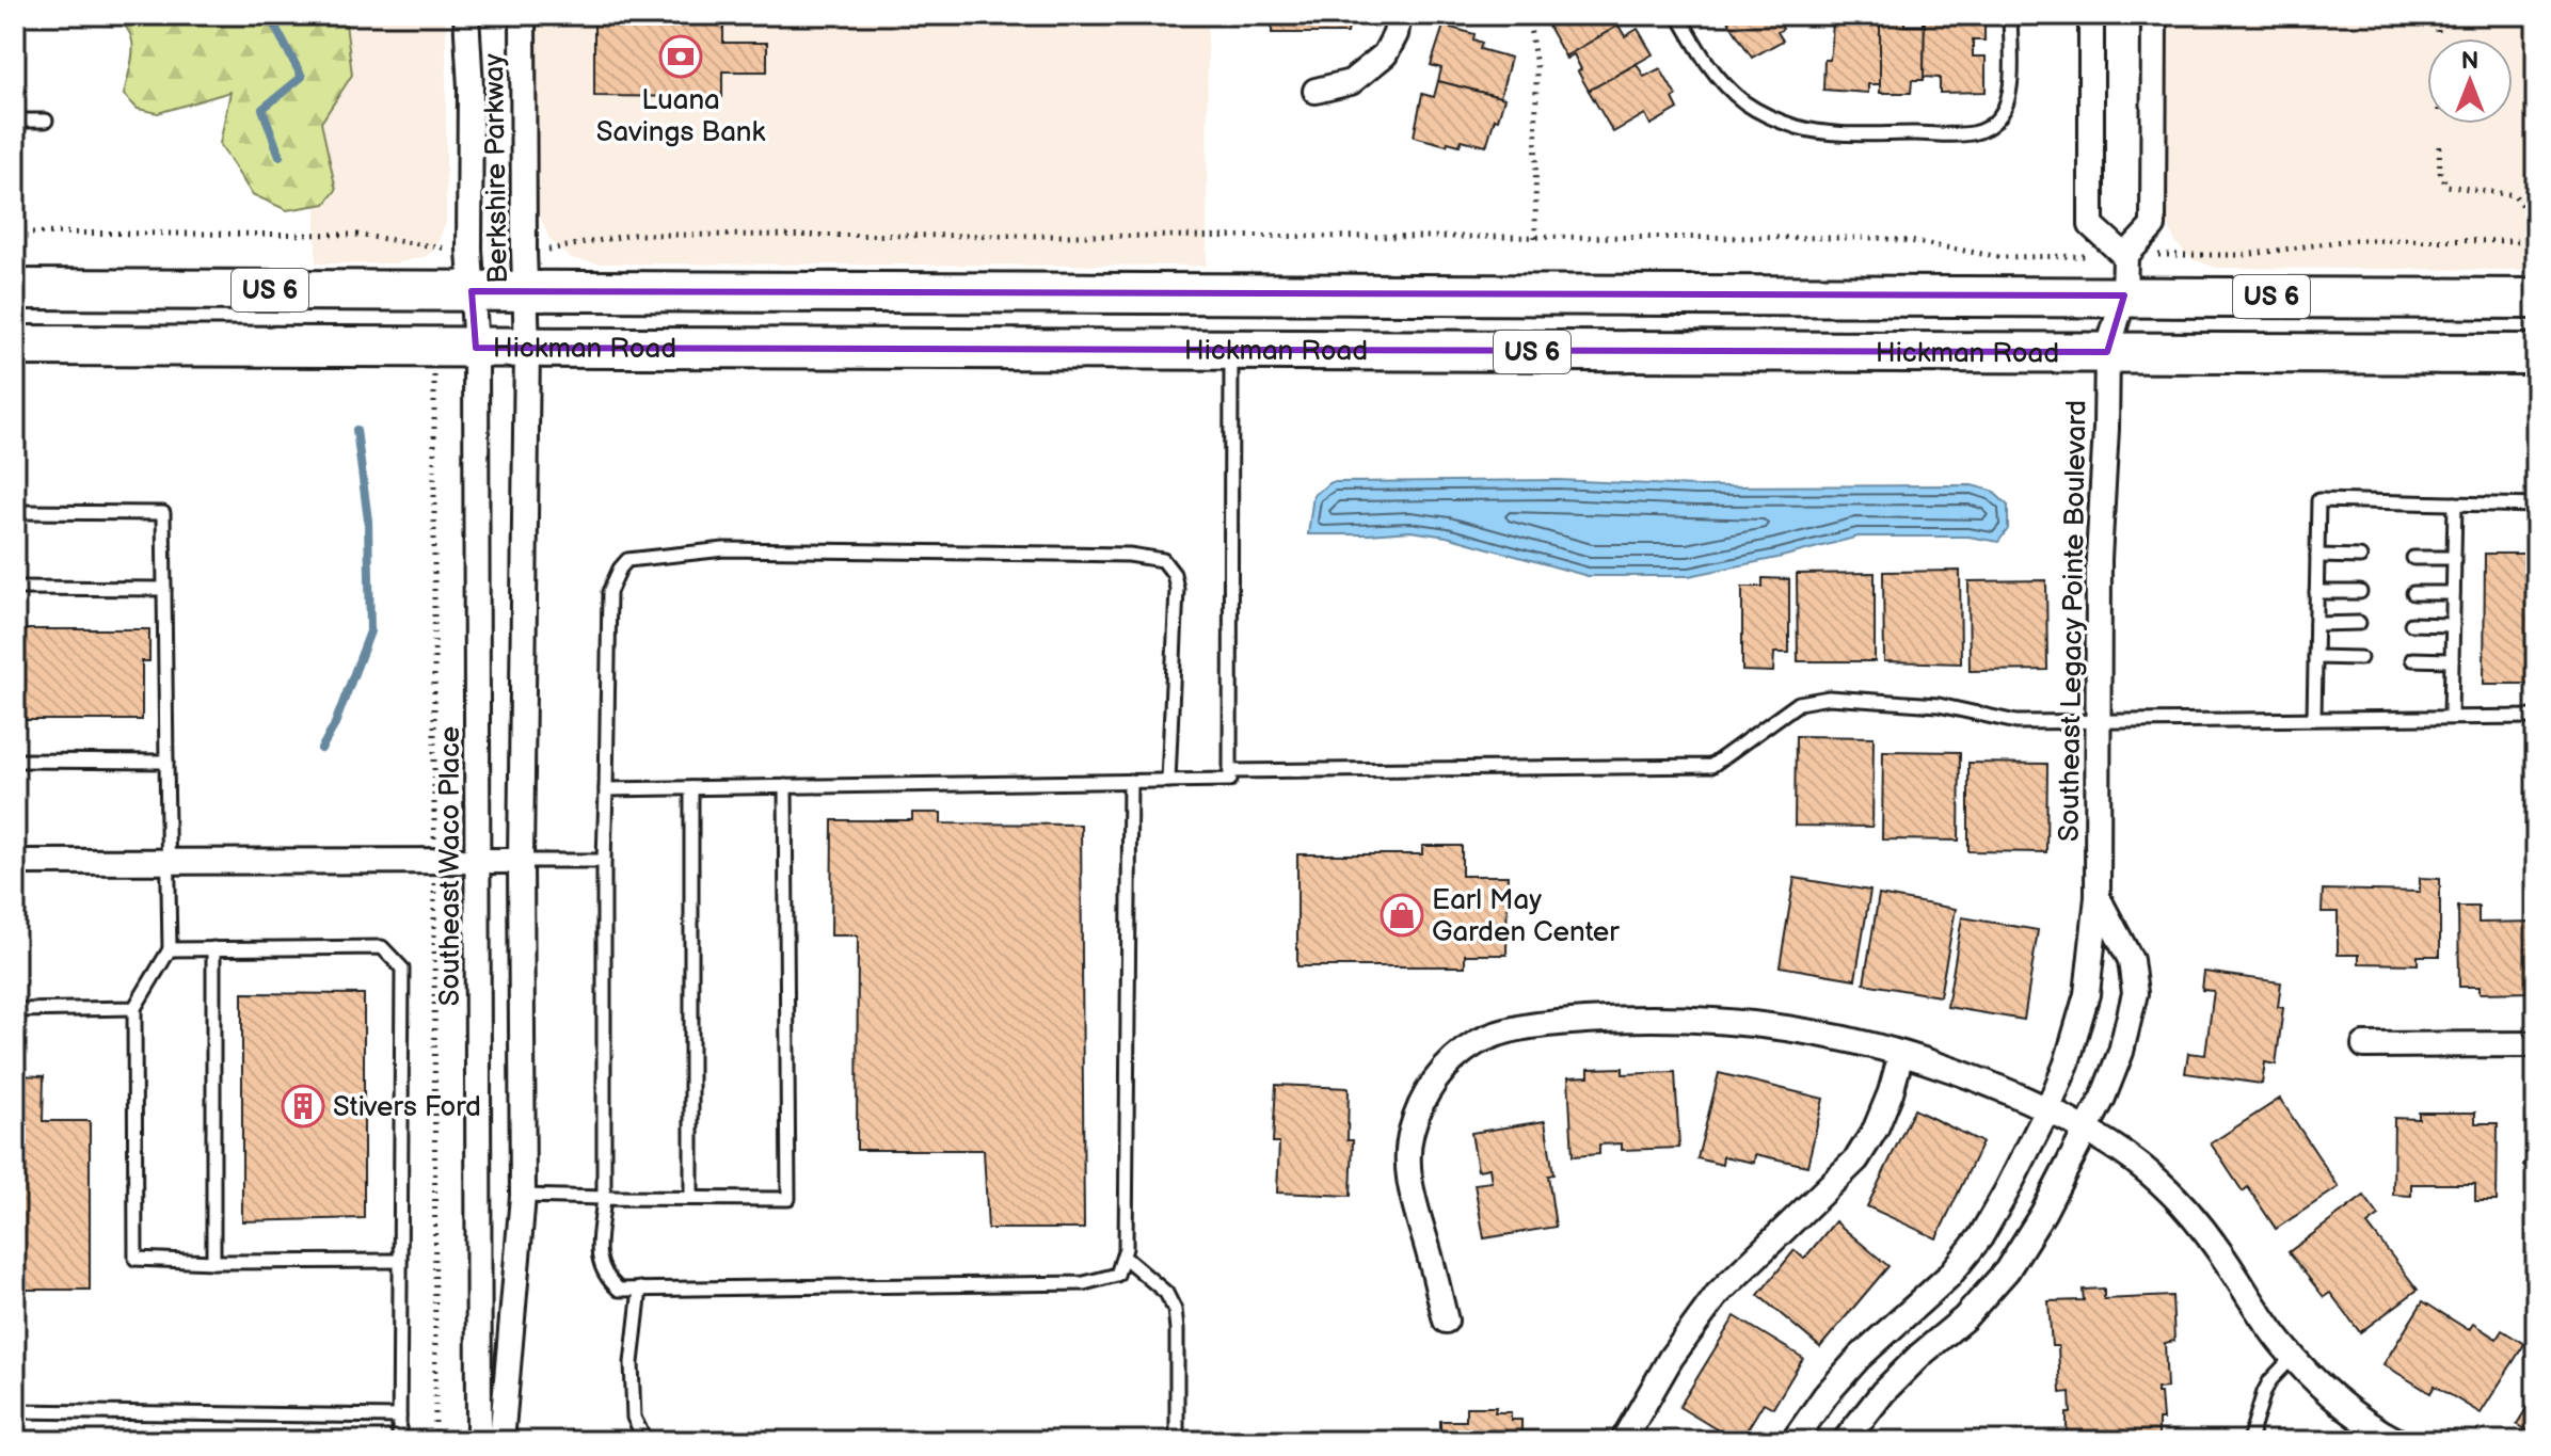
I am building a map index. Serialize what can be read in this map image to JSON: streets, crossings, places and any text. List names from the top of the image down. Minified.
{"streets":{"highway":["US 6","Hickman Road"],"street":["Berkshire Parkway","Southeast Legacy Pointe Boulevard","Southeast Waco Place"]},"crossings":[["Berkshire Parkway","Hickman Road"],["Berkshire Parkway","Southeast Waco Place"],["Hickman Road","Southeast Legacy Pointe Boulevard"],["Hickman Road","Southeast Waco Place"]],"places":{"bank":["Luana Savings Bank"],"shop":["Earl May Garden Center"],"building":["Stivers Ford"]},"north":"top"}
